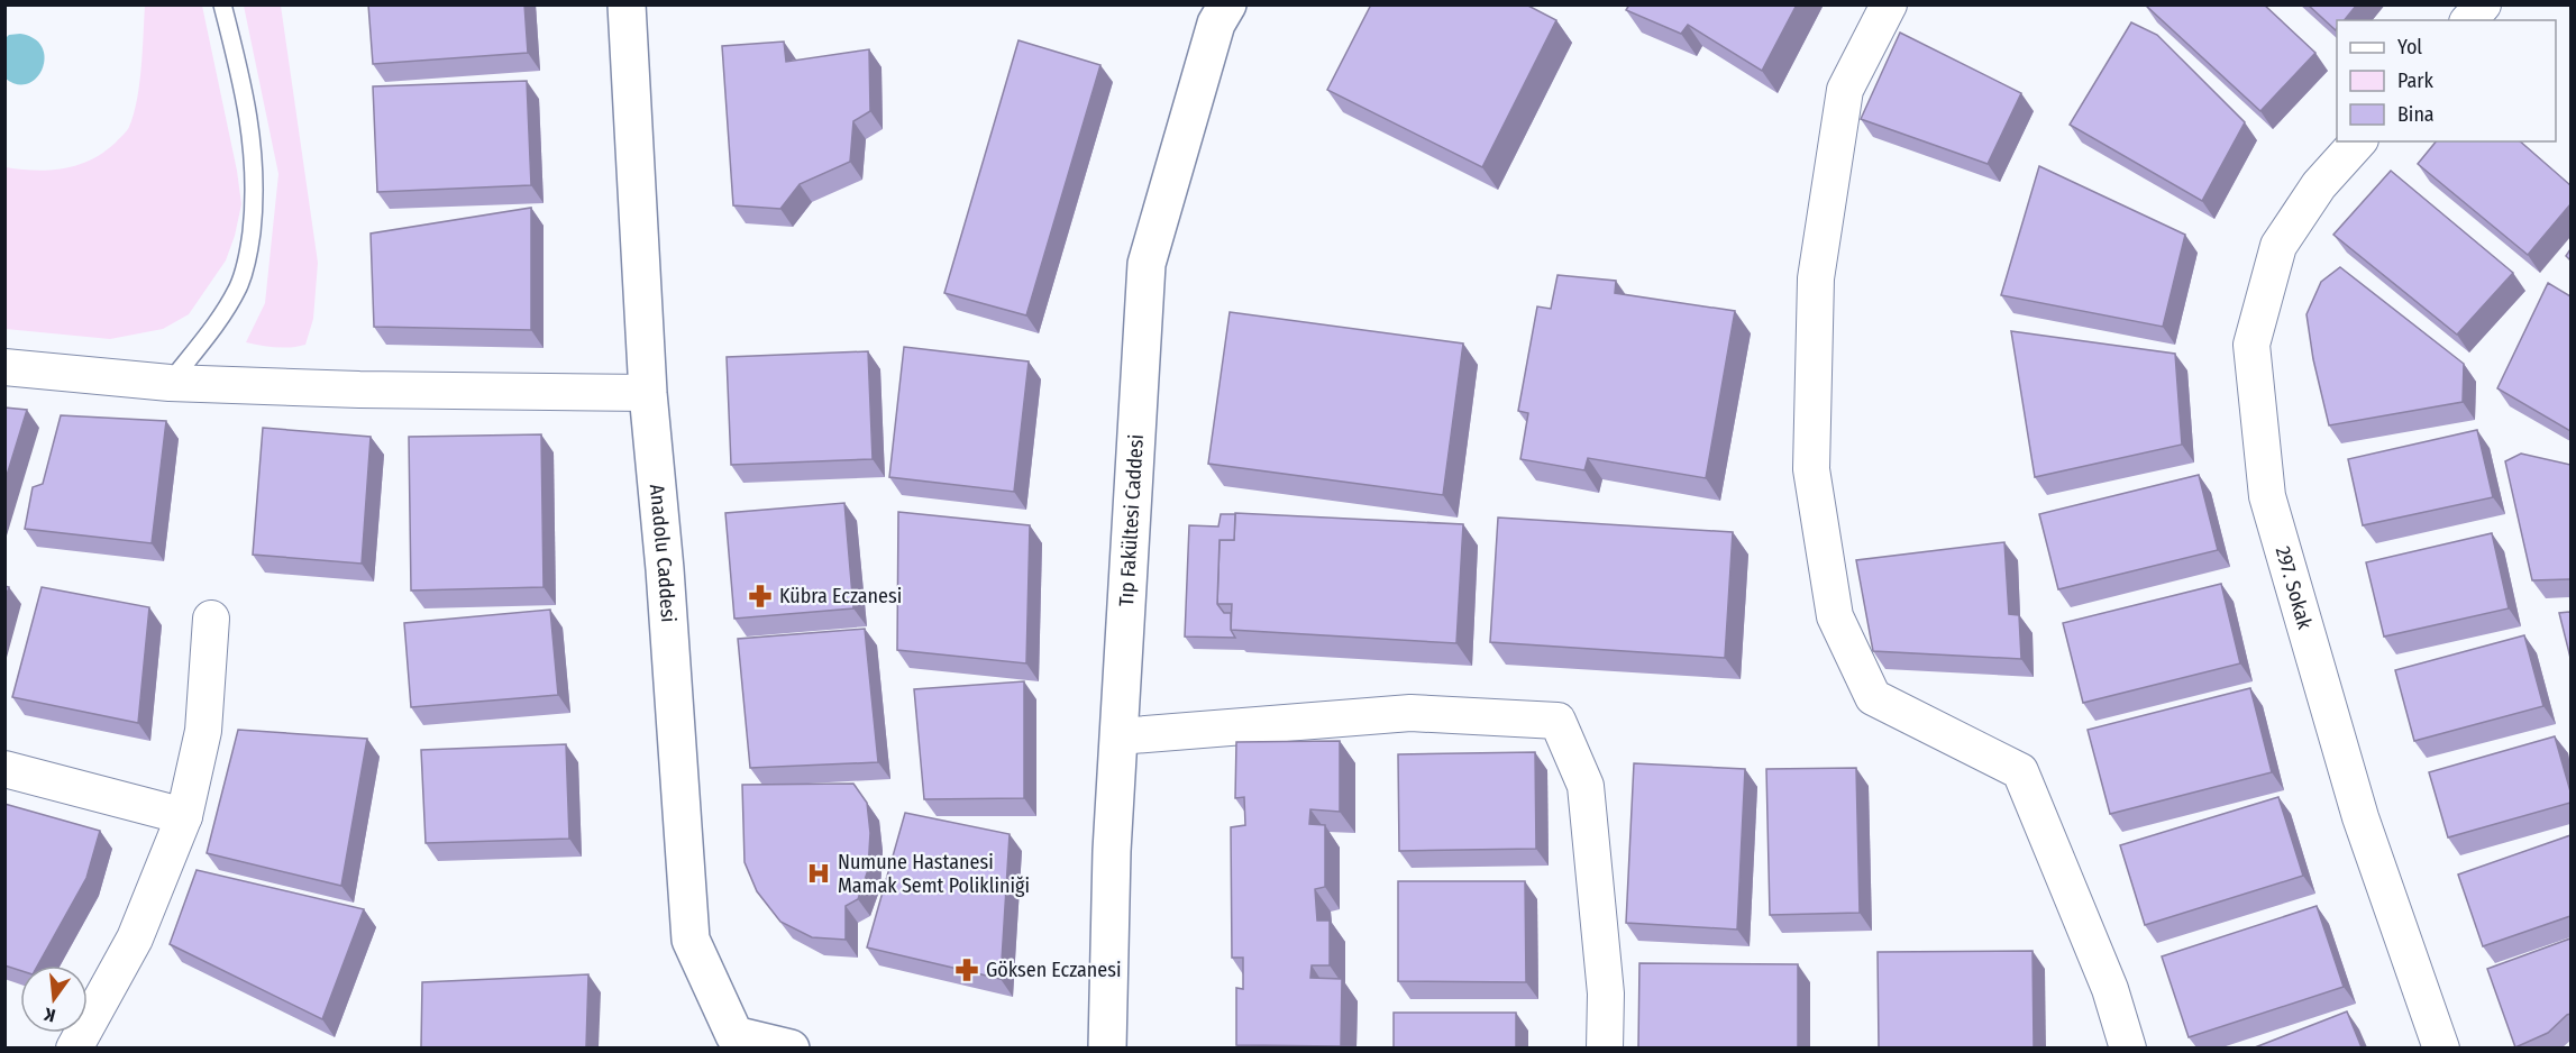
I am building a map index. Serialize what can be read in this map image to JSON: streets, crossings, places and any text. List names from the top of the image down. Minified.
{"streets":{"street":["Tıp Fakültesi Caddesi","Anadolu Caddesi","297. Sokak"]},"places":{"pharmacy":["Kübra Eczanesi","Göksen Eczanesi"],"hospital":["Numune Hastanesi Mamak Semt Polikliniği"]},"legend":["Yol","Park","Bina"],"north":"bottom"}
